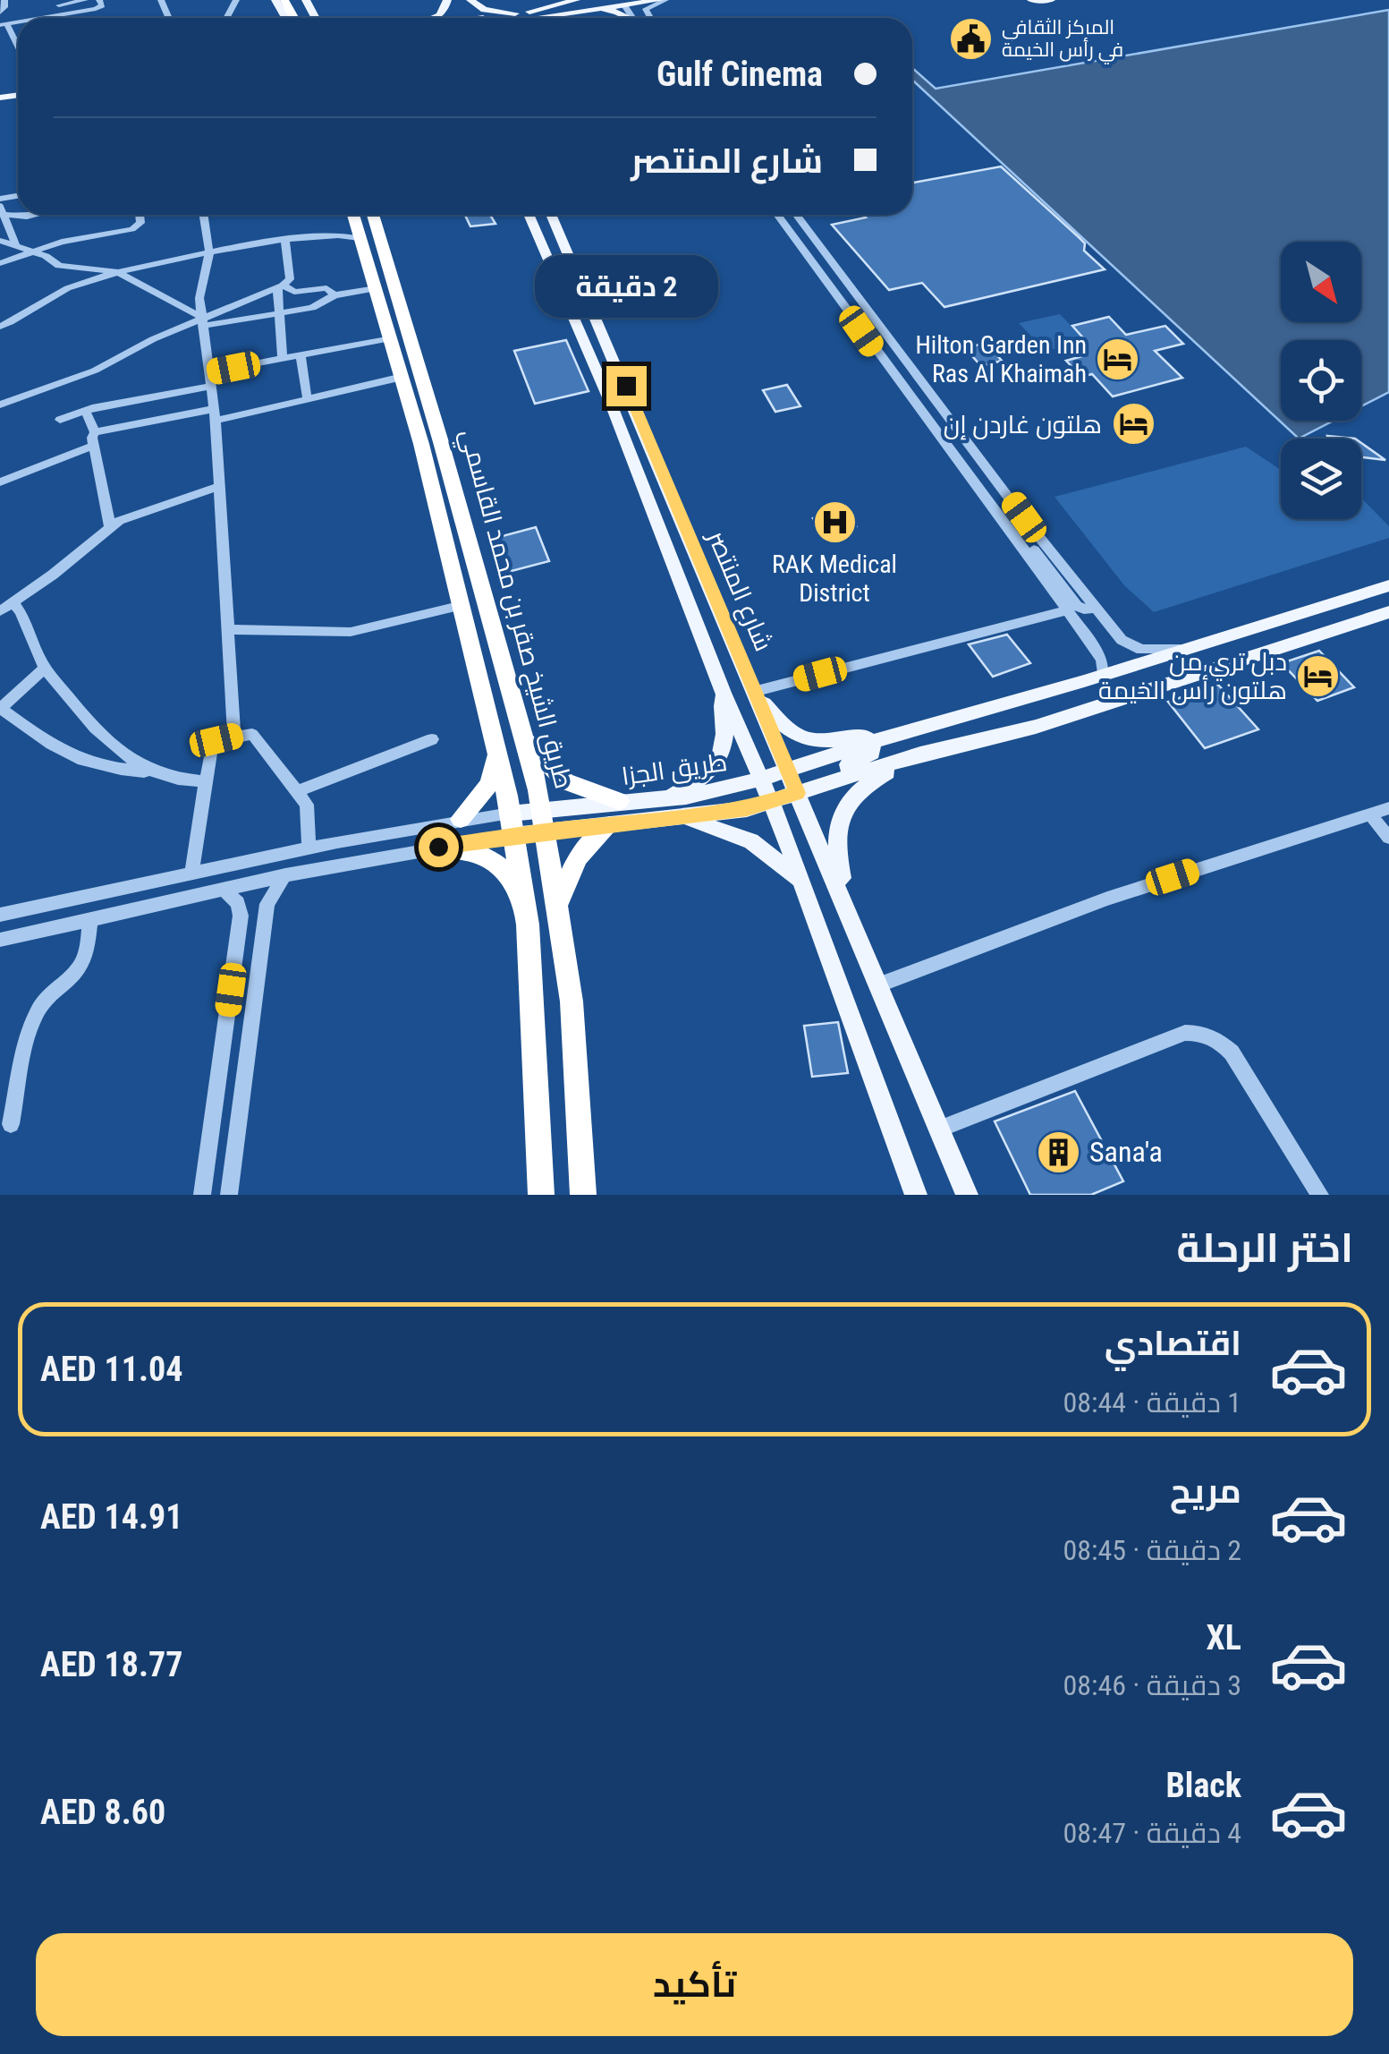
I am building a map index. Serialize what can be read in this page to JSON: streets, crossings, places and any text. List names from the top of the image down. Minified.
{"streets":{"highway":["طريق الشيخ صقر بن محمد القاسمي"],"main road":["شارع المنتصر","طريق الجزا"]},"crossings":[["شارع المنتصر","طريق الجزا"],["طريق الشيخ صقر بن محمد القاسمي","طريق الجزا"]],"places":{"public building":["المركز الثقافي في رأس الخيمة"],"hotel":["Hilton Garden Inn Ras Al Khaimah","هلتون غاردن إن","دبل تري من هلتون رأس الخيمة"],"hospital":["RAK Medical District"],"building":["Sana'a"]},"north":"bottom right","page":{"banner":["Gulf Cinema","شارع المنتصر"],"bubble":"2 دقيقة","heading":"اختر الرحلة","list":[{"name":"اقتصادي","note":"1 دقيقة · 08:44","value":"AED 11.04"},{"name":"مريح","note":"2 دقيقة · 08:45","value":"AED 14.91"},{"name":"XL","note":"3 دقيقة · 08:46","value":"AED 18.77"},{"name":"Black","note":"4 دقيقة · 08:47","value":"AED 8.60"}],"buttons":"تأكيد"}}
